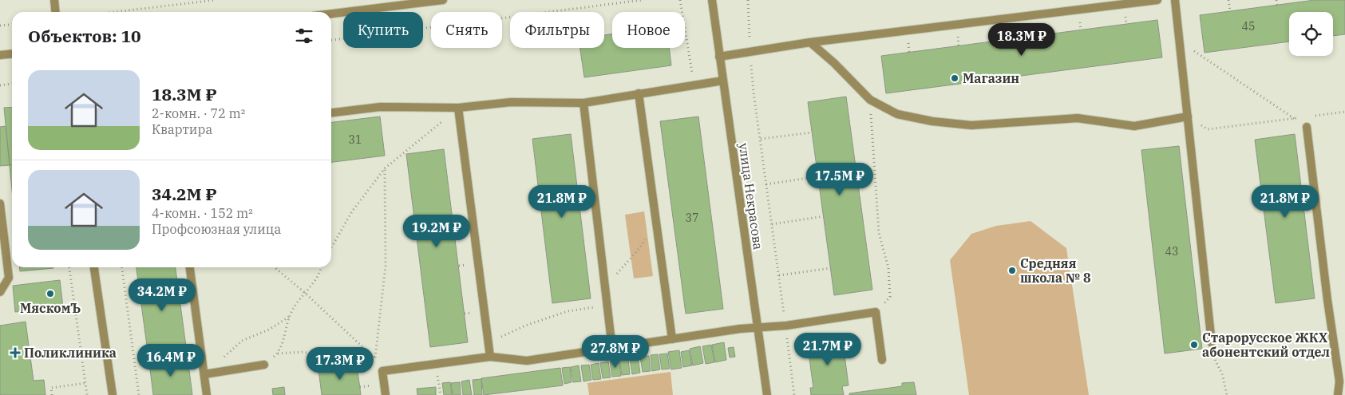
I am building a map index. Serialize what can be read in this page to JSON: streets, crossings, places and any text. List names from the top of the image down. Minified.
{"streets":{"street":["улица Некрасова"]},"places":{"other":["Магазин","Средняя школа № 8","МяскомЪ","Старорусское ЖКХ абонентский отдел"],"health":["Поликлиника"]},"house_numbers":["45","31","37","43"],"page":{"chip":["Купить","Снять","Фильтры","Новое"],"heading":"Объектов: 10","price":["18.3M ₽","17.5M ₽","21.8M ₽","21.8M ₽","19.2M ₽","34.2M ₽","21.7M ₽","27.8M ₽","16.4M ₽","17.3M ₽"],"list":[{"name":"18.3M ₽","note":"2-комн. · 72 m² · Квартира"},{"name":"34.2M ₽","note":"4-комн. · 152 m² · Профсоюзная улица"}]}}
